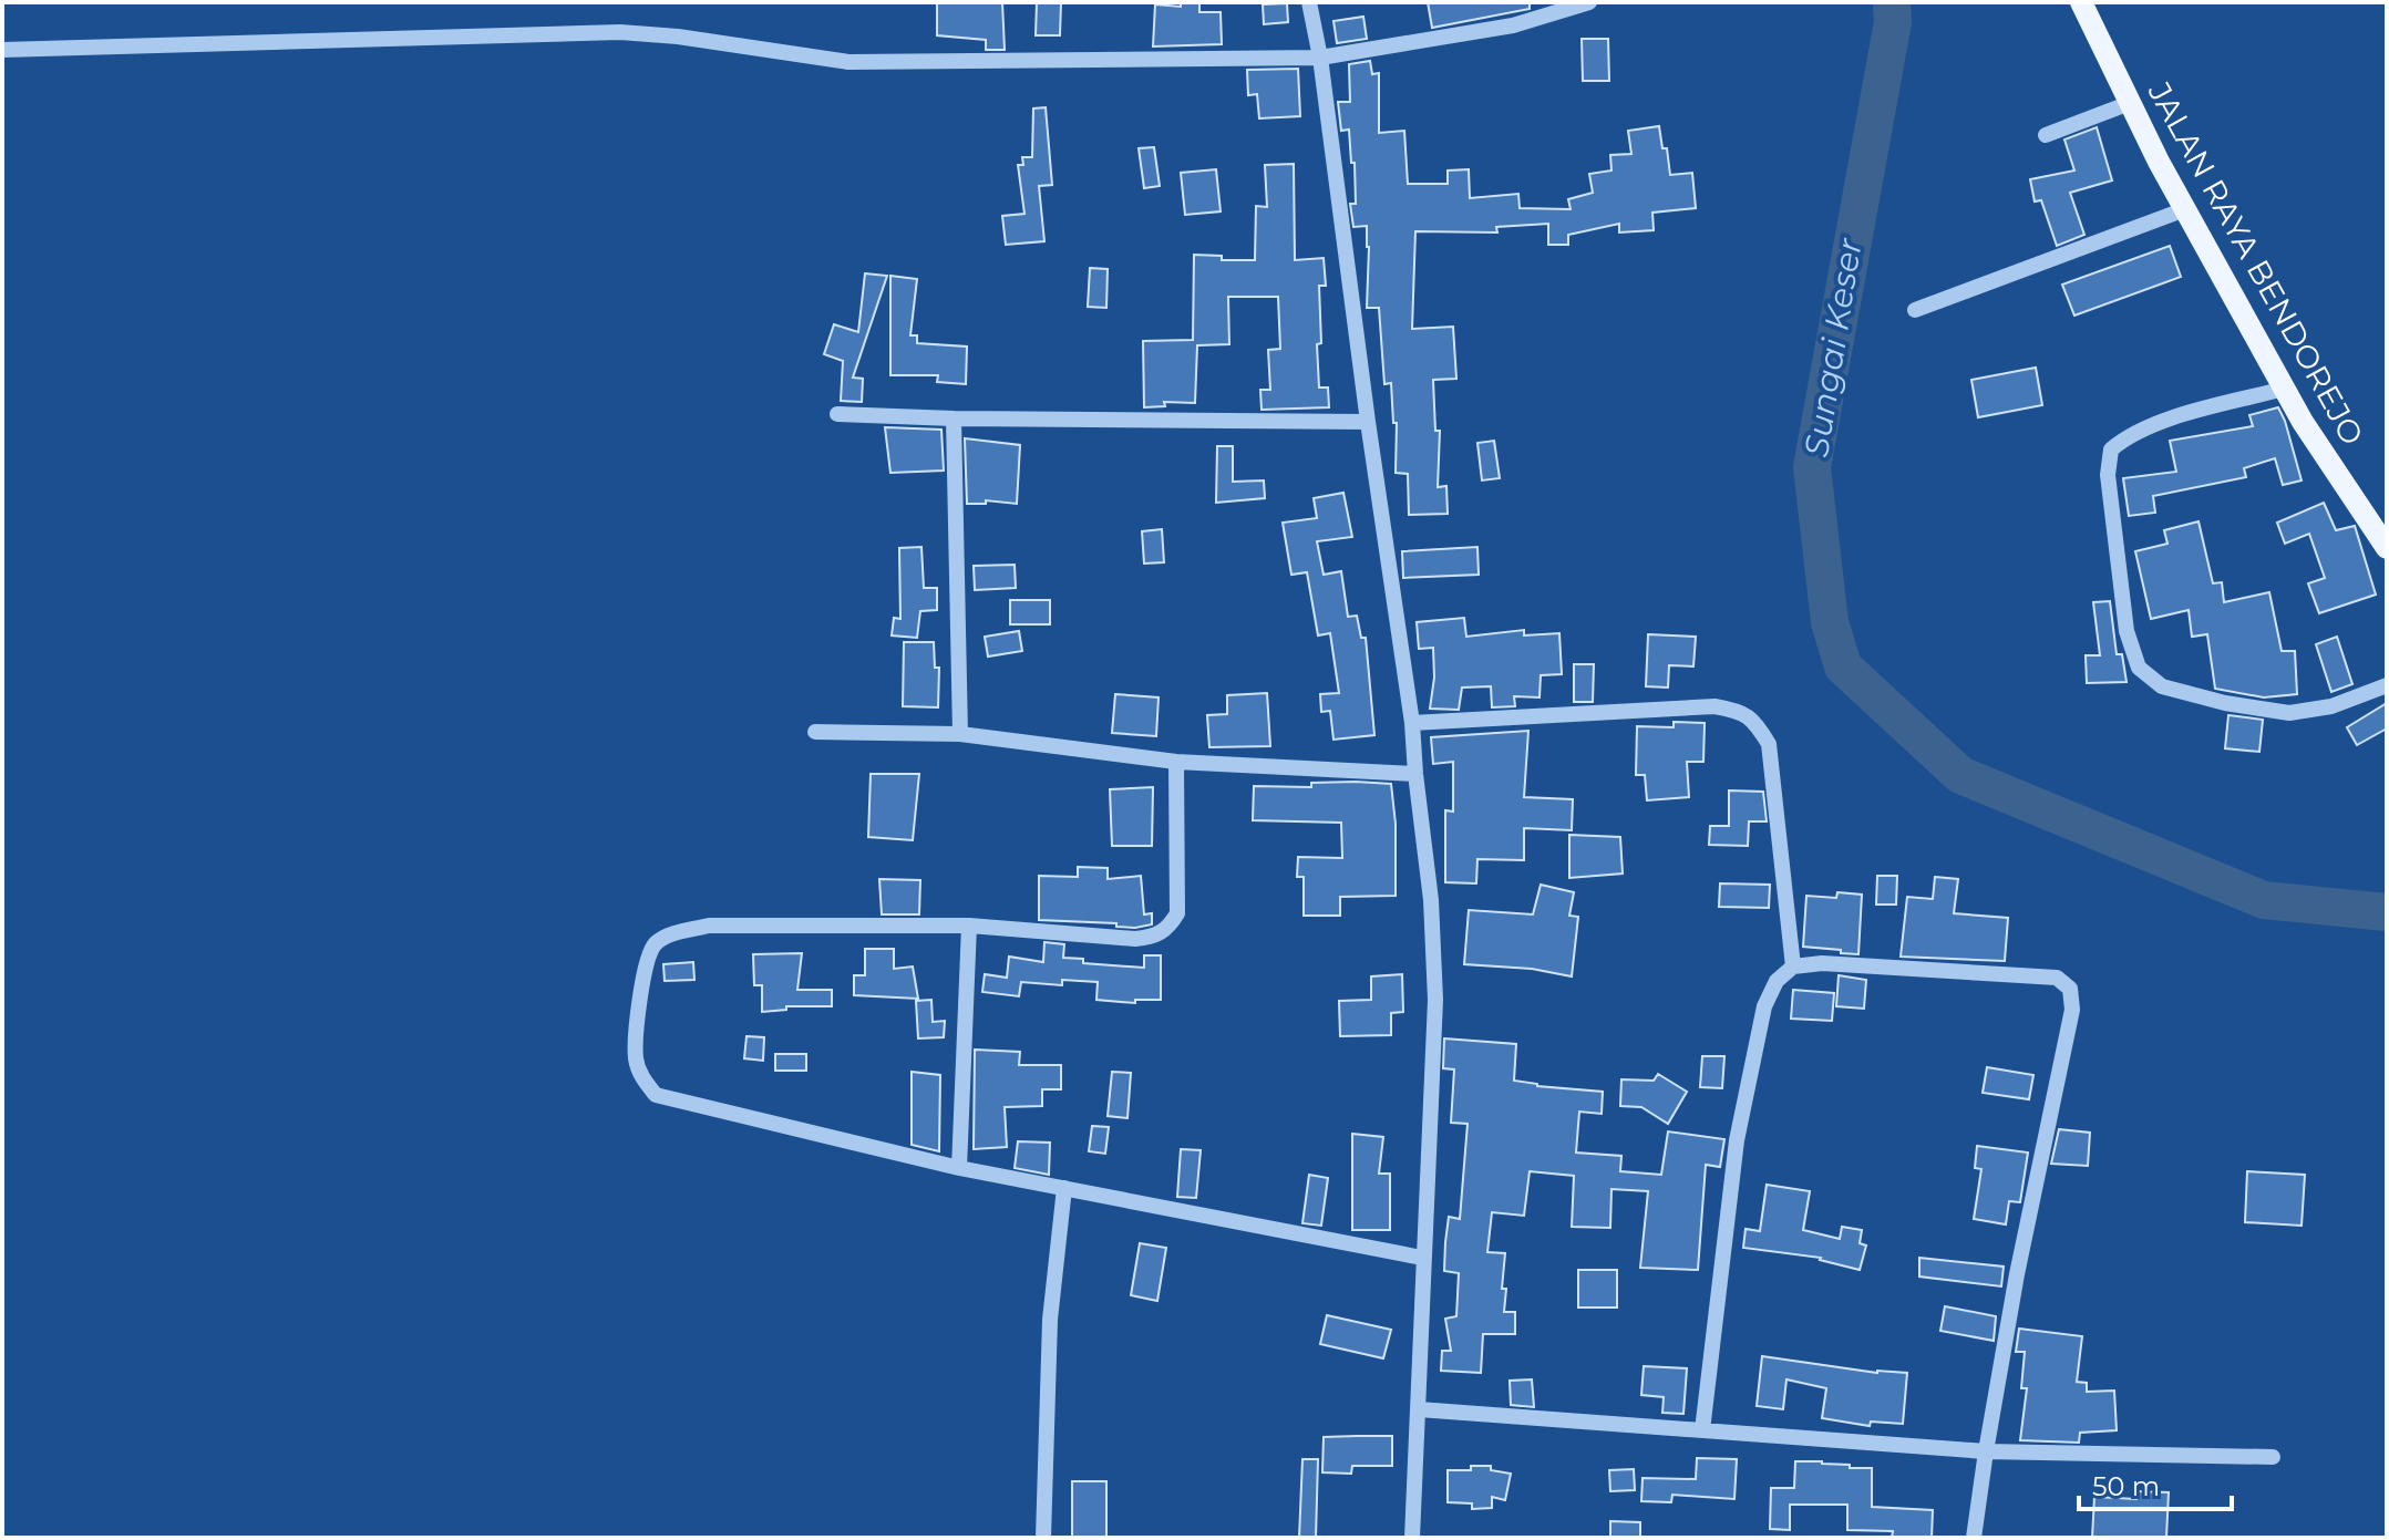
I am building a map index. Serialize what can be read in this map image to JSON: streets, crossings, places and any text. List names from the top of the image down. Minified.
{"streets":{"main road":["JALAN RAYA BENDOREJO"]},"water":["Sungai Keser"],"scale_bar":"50 m"}
